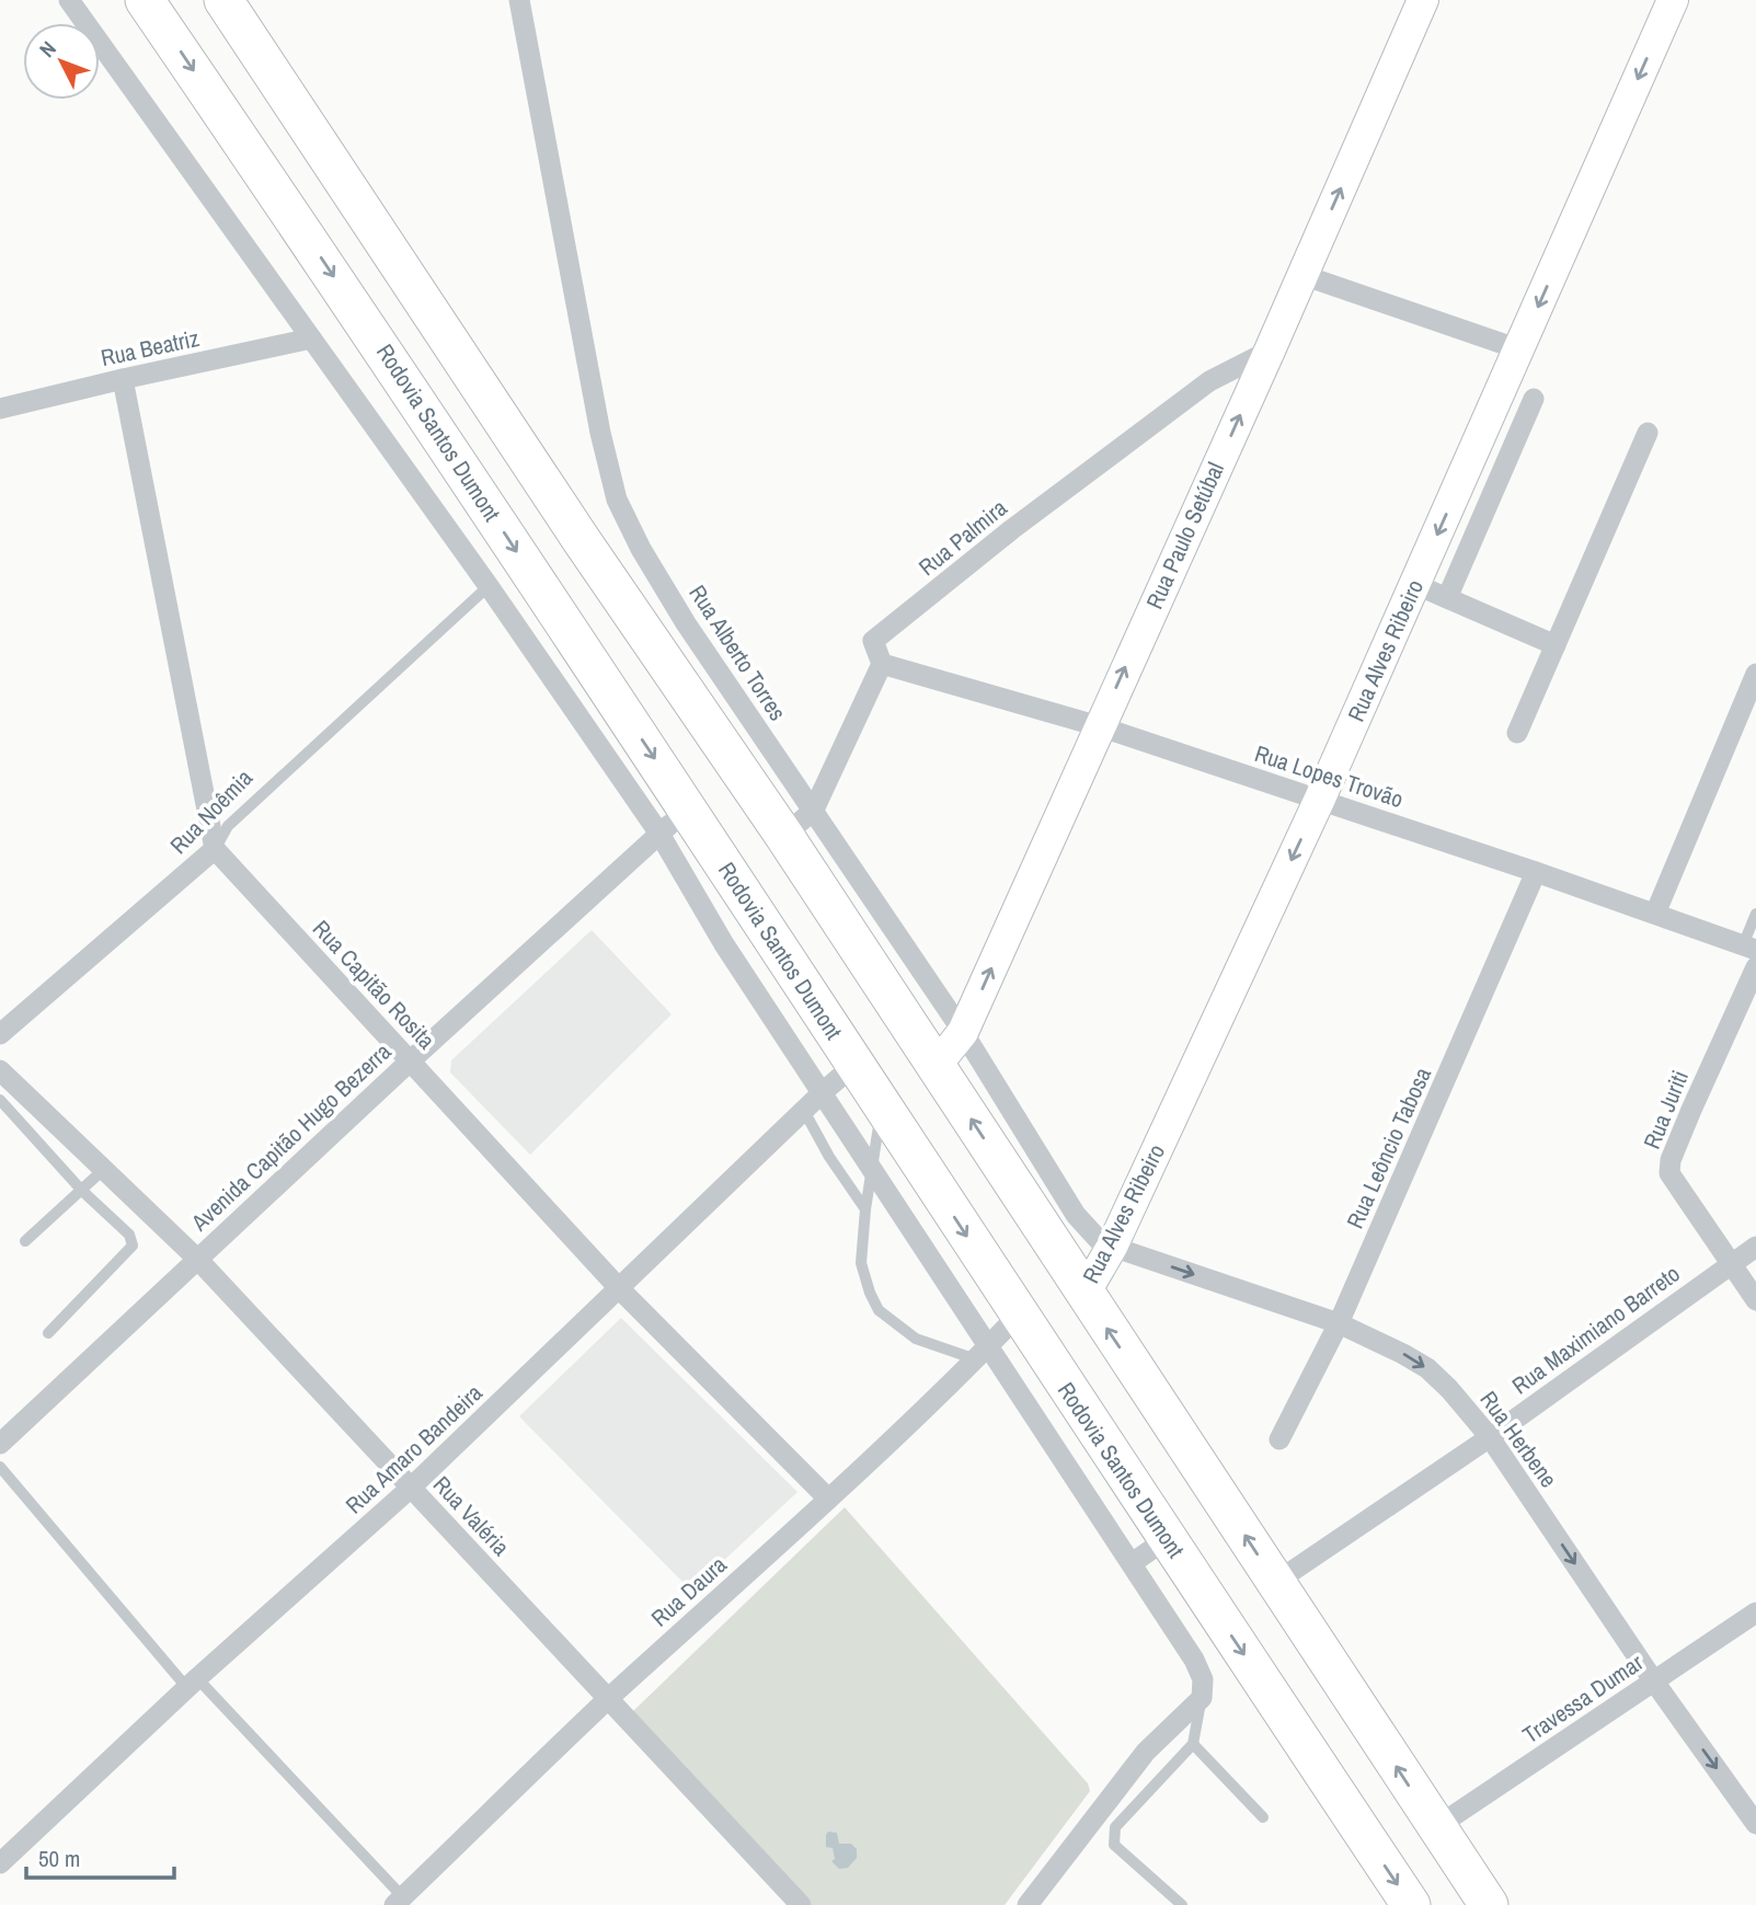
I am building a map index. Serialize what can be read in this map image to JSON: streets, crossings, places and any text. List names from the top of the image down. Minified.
{"streets":{"highway":["Rodovia Santos Dumont"],"street":["Rua Beatriz","Rua Paulo Setúbal","Rua Palmira","Rua Alves Ribeiro","Rua Alberto Torres","Rua Lopes Trovão","Rua Noêmia","Rua Capitão Rosita","Rua Juriti","Avenida Capitão Hugo Bezerra","Rua Leôncio Tabosa","Rua Maximiano Barreto","Rua Herbene","Rua Amaro Bandeira","Rua Valéria","Rua Daura","Travessa Dumar"]},"crossings":[["Rodovia Santos Dumont","Avenida Capitão Hugo Bezerra"],["Rodovia Santos Dumont","Rua Amaro Bandeira"],["Rodovia Santos Dumont","Rua Daura"],["Rua Paulo Setúbal","Rua Palmira"],["Rua Paulo Setúbal","Rua Alberto Torres"],["Rua Paulo Setúbal","Rua Lopes Trovão"],["Rua Palmira","Rua Alberto Torres"],["Rua Palmira","Rua Lopes Trovão"],["Rua Alves Ribeiro","Rua Alberto Torres"],["Rua Alves Ribeiro","Rua Lopes Trovão"],["Rua Alves Ribeiro","Rua Herbene"],["Rua Alberto Torres","Rua Herbene"],["Rua Lopes Trovão","Rua Leôncio Tabosa"],["Rua Noêmia","Rua Capitão Rosita"],["Rua Capitão Rosita","Avenida Capitão Hugo Bezerra"],["Rua Capitão Rosita","Rua Amaro Bandeira"],["Rua Capitão Rosita","Rua Daura"],["Rua Juriti","Rua Maximiano Barreto"],["Avenida Capitão Hugo Bezerra","Rua Valéria"],["Rua Leôncio Tabosa","Rua Herbene"],["Rua Maximiano Barreto","Rua Herbene"],["Rua Herbene","Travessa Dumar"],["Rua Amaro Bandeira","Rua Valéria"],["Rua Valéria","Rua Daura"]],"one_way":["Rua Paulo Setúbal","Rua Herbene"],"scale_bar":"50 m","north":"top left"}
